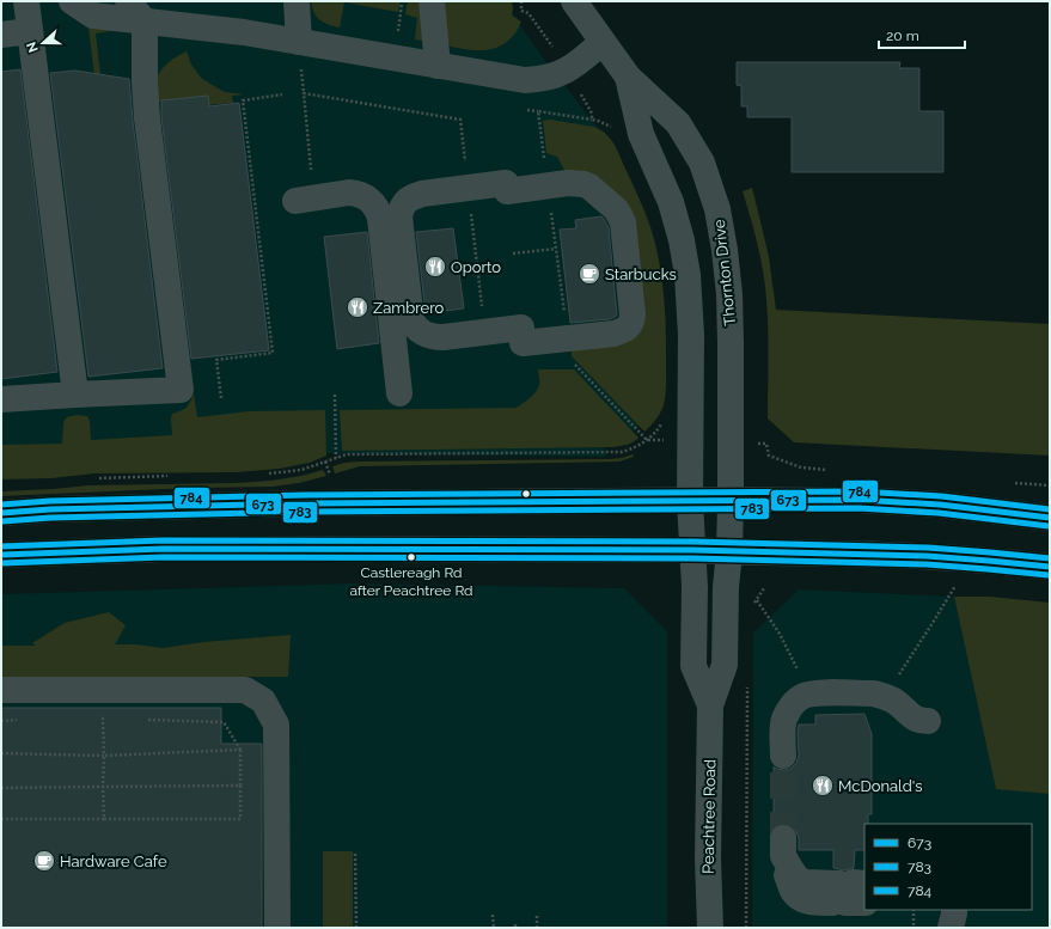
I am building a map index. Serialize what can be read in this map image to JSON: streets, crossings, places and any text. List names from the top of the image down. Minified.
{"streets":{"street":["Thornton Drive","Peachtree Road"]},"crossings":[["Thornton Drive","Peachtree Road"]],"places":{"restaurant":["Oporto","Zambrero","McDonald's"],"cafe":["Starbucks","Hardware Cafe"],"other":["Castlereagh Rd after Peachtree Rd"]},"lines":["transit line 784","transit line 673","transit line 783"],"legend":["673","783","784"],"scale_bar":"20 m","north":"left"}
